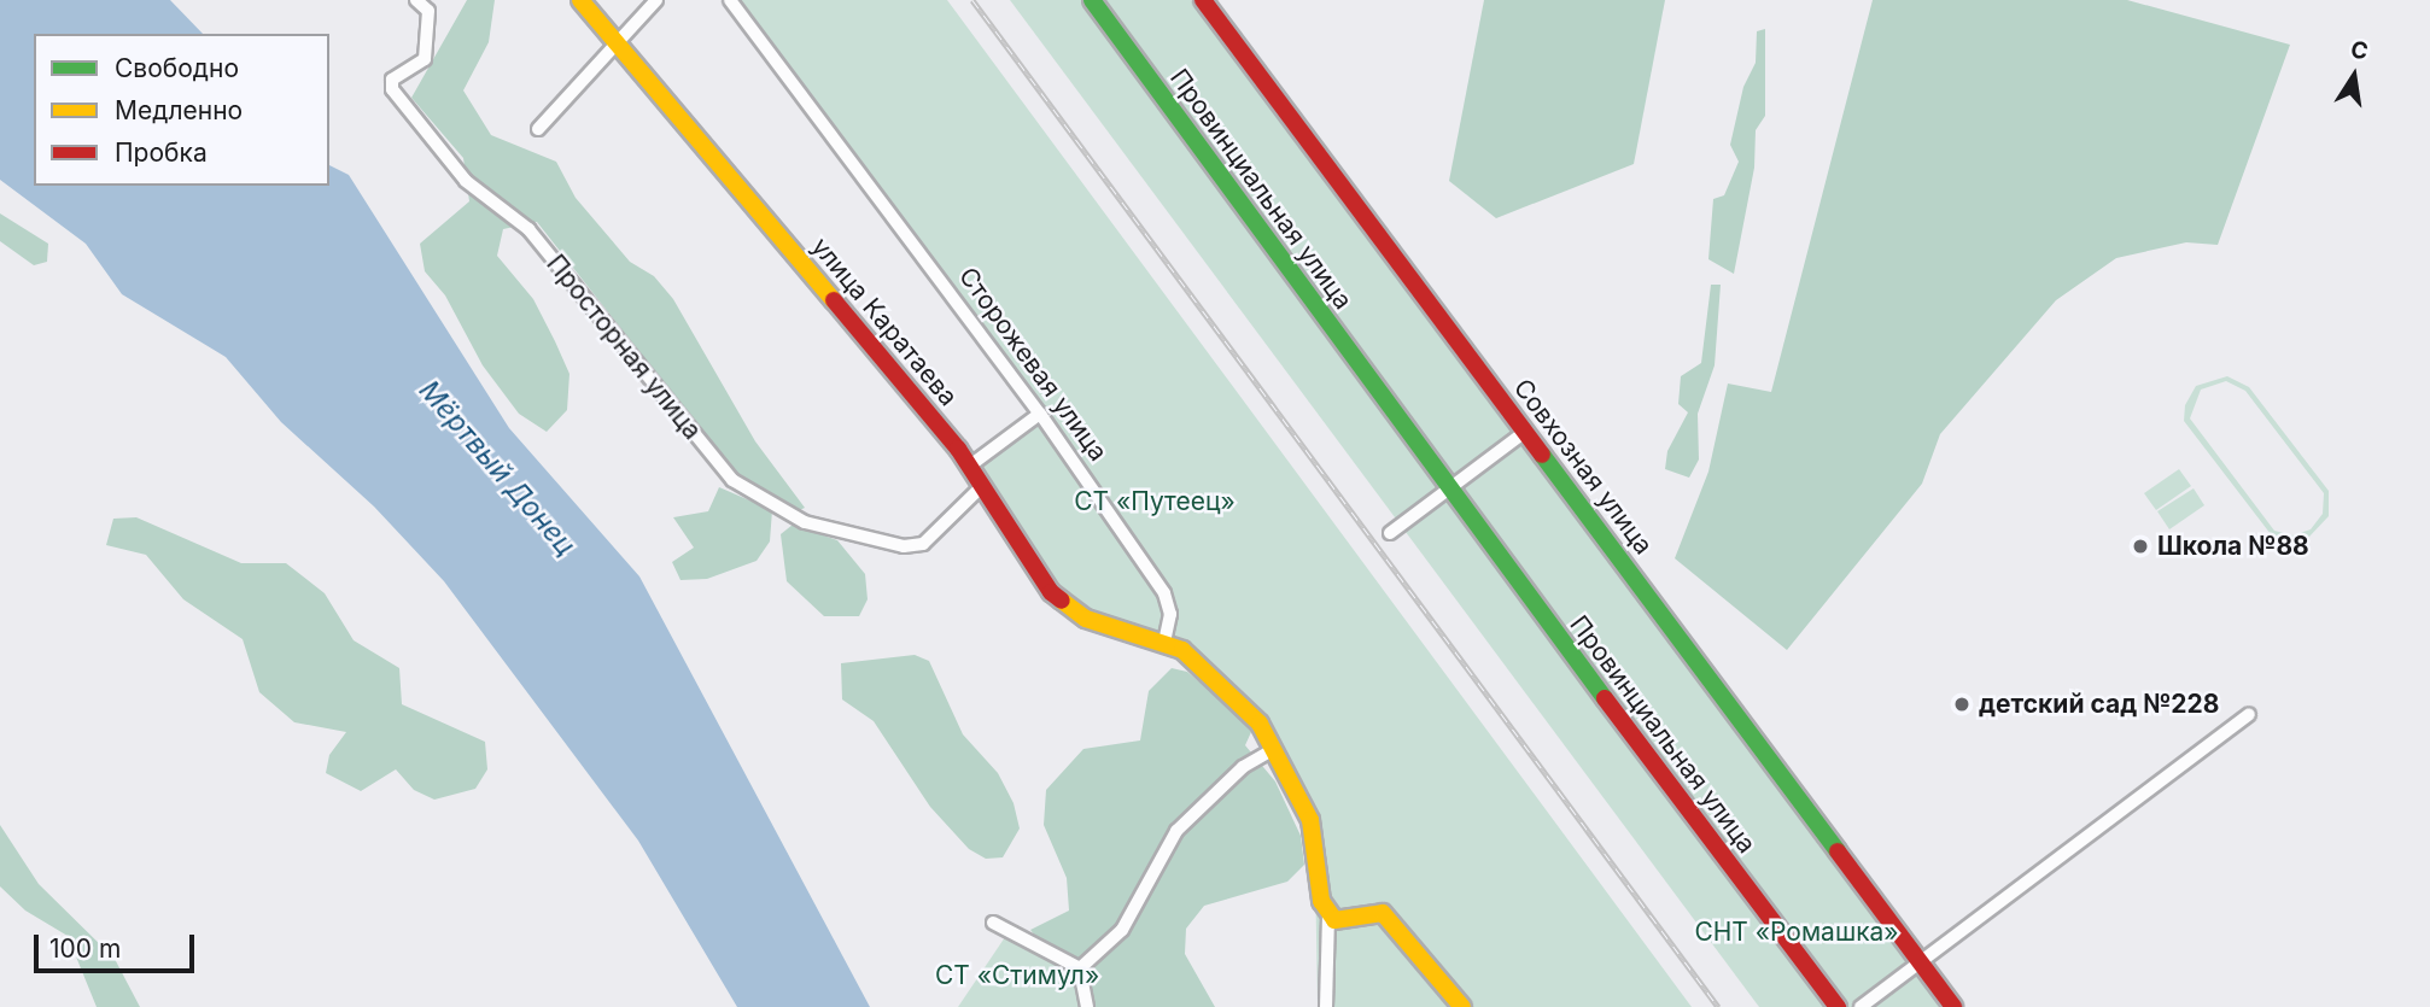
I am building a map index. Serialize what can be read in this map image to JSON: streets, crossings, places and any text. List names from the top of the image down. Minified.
{"streets":{"street":["Провинциальная улица","улица Каратаева","Просторная улица","Сторожевая улица","Совхозная улица"]},"crossings":[["улица Каратаева","Просторная улица"],["улица Каратаева","Сторожевая улица"]],"water":["Мёртвый Донец"],"parks":["СТ «Путеец»","СНТ «Ромашка»","СТ «Стимул»"],"places":["Школа №88","детский сад №228"],"legend":["Свободно","Медленно","Пробка"],"scale_bar":"100 m","north":"top"}
